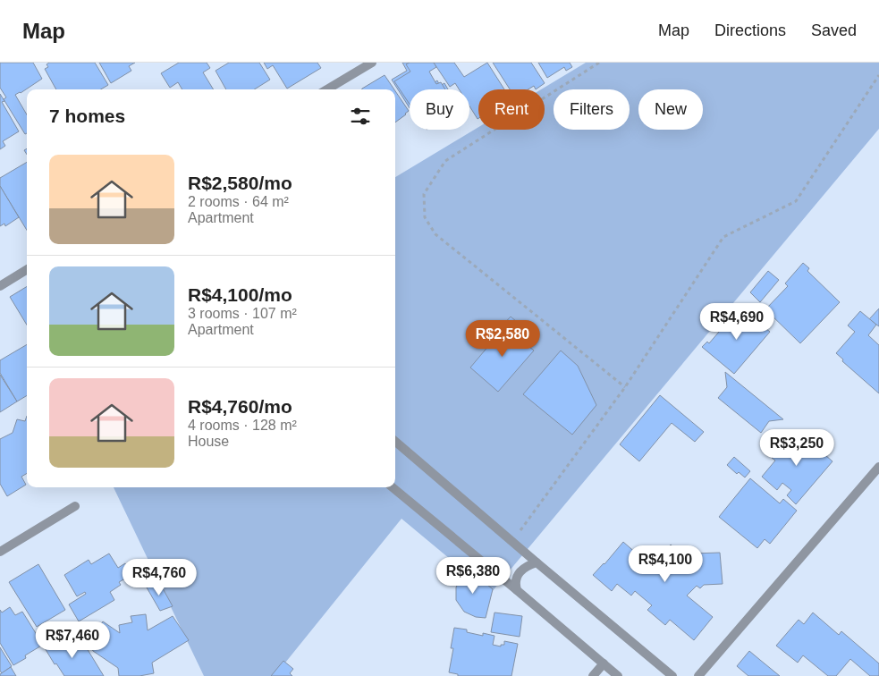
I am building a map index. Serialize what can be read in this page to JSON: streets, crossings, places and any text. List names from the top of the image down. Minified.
{"page":{"header":"Map","nav":["Map","Directions","Saved"],"chip":["Buy","Rent","Filters","New"],"heading":"7 homes","list":[{"name":"R$2,580/mo","note":"2 rooms · 64 m² · Apartment"},{"name":"R$4,100/mo","note":"3 rooms · 107 m² · Apartment"},{"name":"R$4,760/mo","note":"4 rooms · 128 m² · House"}],"price":["R$4,690","R$2,580","R$3,250","R$4,100","R$6,380","R$4,760","R$7,460"]}}
